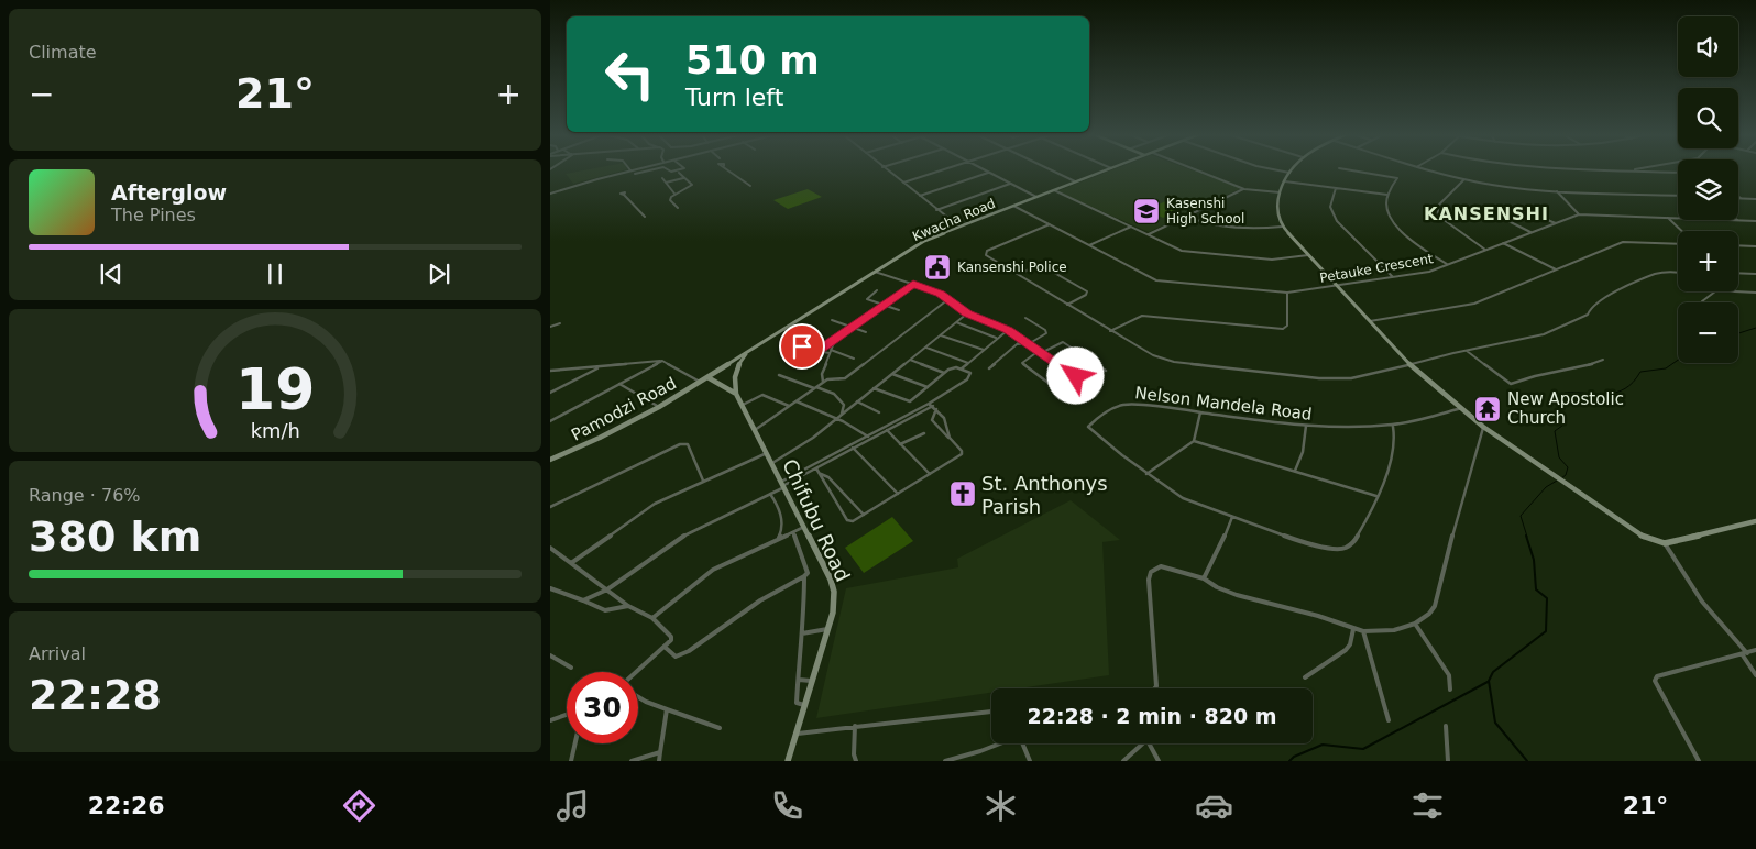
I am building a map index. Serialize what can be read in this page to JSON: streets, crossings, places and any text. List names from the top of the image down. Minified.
{"streets":{"main road":["Kwacha Road","Pamodzi Road","Chifubu Road"],"street":["Petauke Crescent","Nelson Mandela Road"]},"crossings":[["Kwacha Road","Petauke Crescent"],["Kwacha Road","Pamodzi Road"],["Kwacha Road","Chifubu Road"],["Pamodzi Road","Chifubu Road"]],"districts":["KANSENSHI"],"places":{"school or university":["Kasenshi High School"],"public building":["Kansenshi Police"],"temple":["New Apostolic Church"],"church":["St. Anthonys Parish"]},"page":{"tile":["Climate",["Range · 76%","380 km"],["Arrival","22:28"]],"map_buttons":["+","−"],"turn":["510 m","Turn left"],"heat":["−","21°","+"],"song":["Afterglow","The Pines"],"limit":"30","trip":"22:28 · 2 min · 820 m","tabs":["22:26","21°"],"gauge":["19","km/h"]}}
